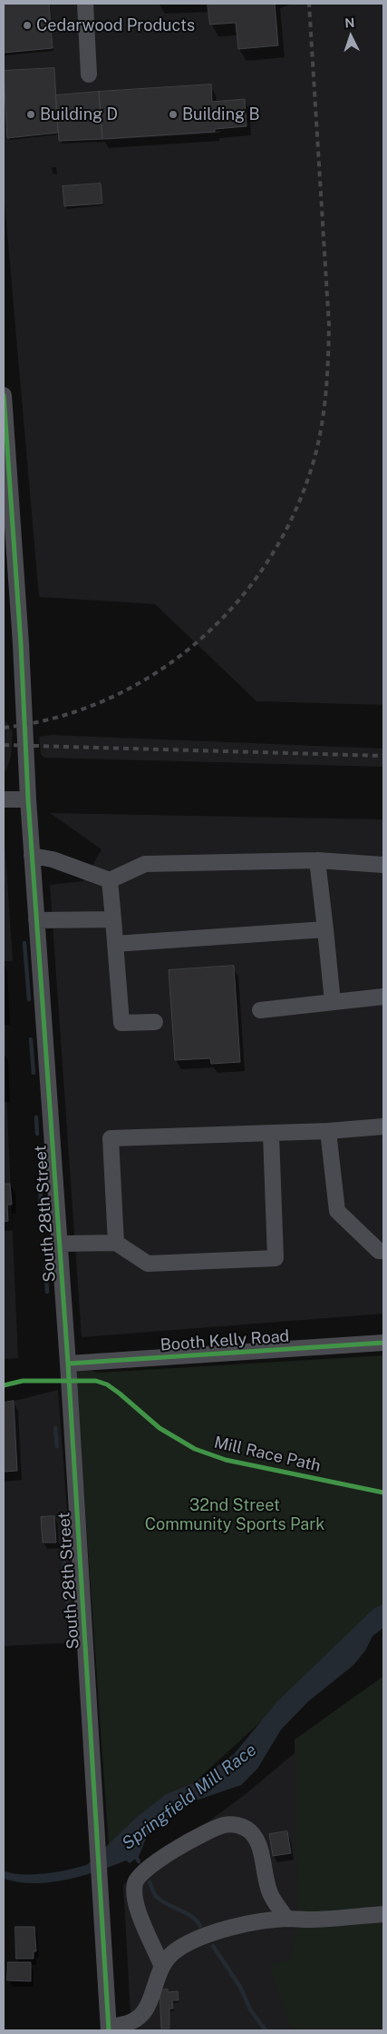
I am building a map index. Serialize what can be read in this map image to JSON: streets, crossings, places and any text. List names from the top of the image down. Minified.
{"streets":{"street":["South 28th Street","Booth Kelly Road"],"cycle path":["Mill Race Path"]},"crossings":[["South 28th Street","Booth Kelly Road"]],"water":["Springfield Mill Race"],"parks":["32nd Street Community Sports Park"],"places":["Cedarwood Products","Building D","Building B"],"north":"top"}
